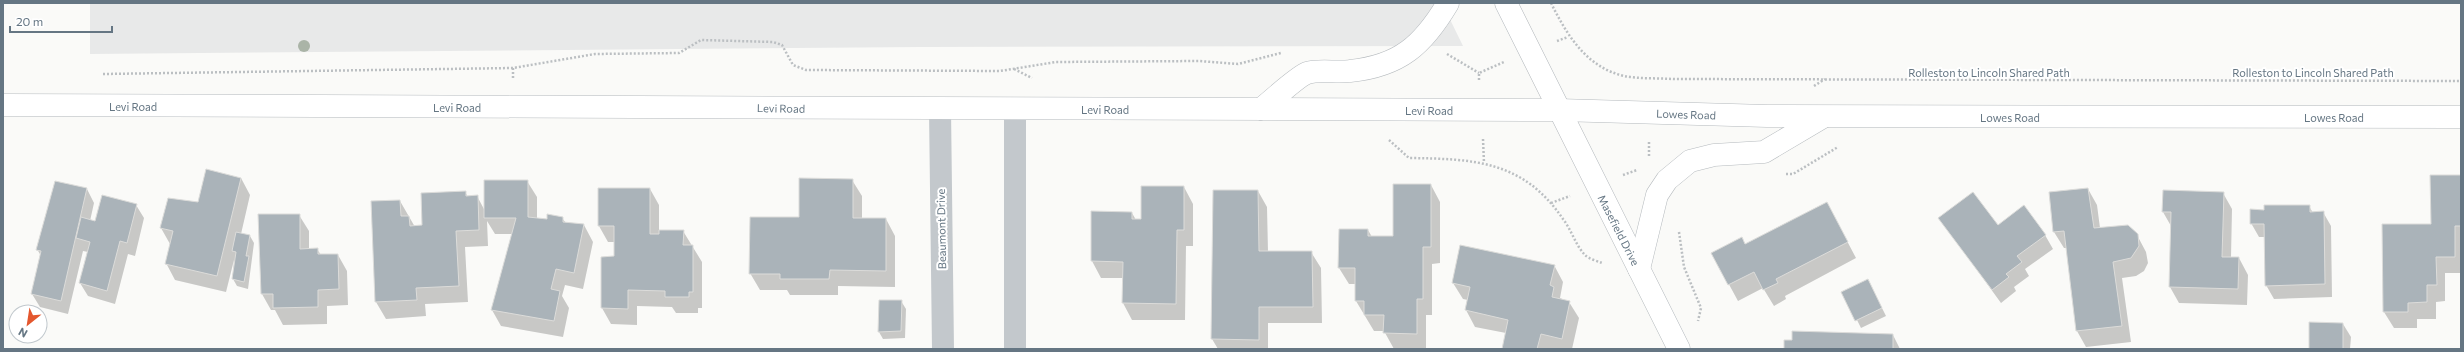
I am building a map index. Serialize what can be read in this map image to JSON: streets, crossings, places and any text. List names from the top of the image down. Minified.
{"streets":{"main road":["Levi Road","Lowes Road","Masefield Drive"],"street":["Beaumont Drive"],"path":["Rolleston to Lincoln Shared Path"]},"crossings":[["Levi Road","Lowes Road"],["Levi Road","Beaumont Drive"],["Levi Road","Masefield Drive"],["Lowes Road","Masefield Drive"]],"scale_bar":"20 m","north":"bottom left"}
